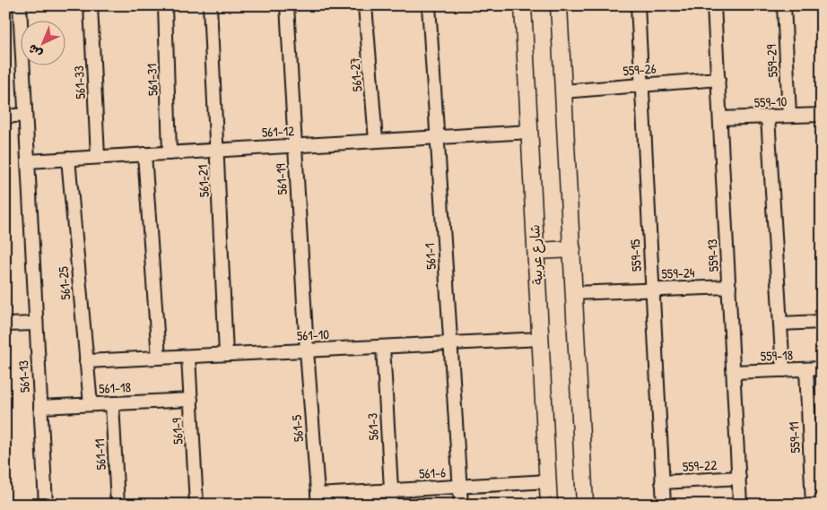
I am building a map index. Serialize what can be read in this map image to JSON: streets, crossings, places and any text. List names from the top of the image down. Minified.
{"streets":{"main road":["شارع عربية"],"street":["559-29","559-26","561-27","561-31","561-33","559-10","561-12","561-19","561-21","559-15","559-13","561-1","559-24","561-25","561-10","559-18","561-13","561-18","561-3","561-5","561-9","559-11","561-11","559-22","561-6"]},"crossings":[["559-29","559-10"],["559-26","559-15"],["559-26","559-13"],["561-27","561-12"],["561-31","561-12"],["561-33","561-12"],["559-10","559-13"],["561-12","561-19"],["561-12","561-21"],["561-12","شارع عربية"],["561-12","561-1"],["561-12","561-25"],["561-12","561-13"],["561-19","561-10"],["561-19","561-5"],["561-21","561-10"],["شارع عربية","561-10"],["شارع عربية","561-6"],["559-15","559-24"],["559-15","559-22"],["559-13","559-24"],["559-13","559-18"],["559-13","559-22"],["561-1","561-10"],["561-1","561-6"],["561-25","561-10"],["561-25","561-18"],["561-10","561-3"],["561-10","561-5"],["561-10","561-9"],["559-18","559-11"],["561-13","561-18"],["561-18","561-9"],["561-18","561-11"],["561-3","561-6"],["561-5","561-6"]],"north":"bottom left"}
